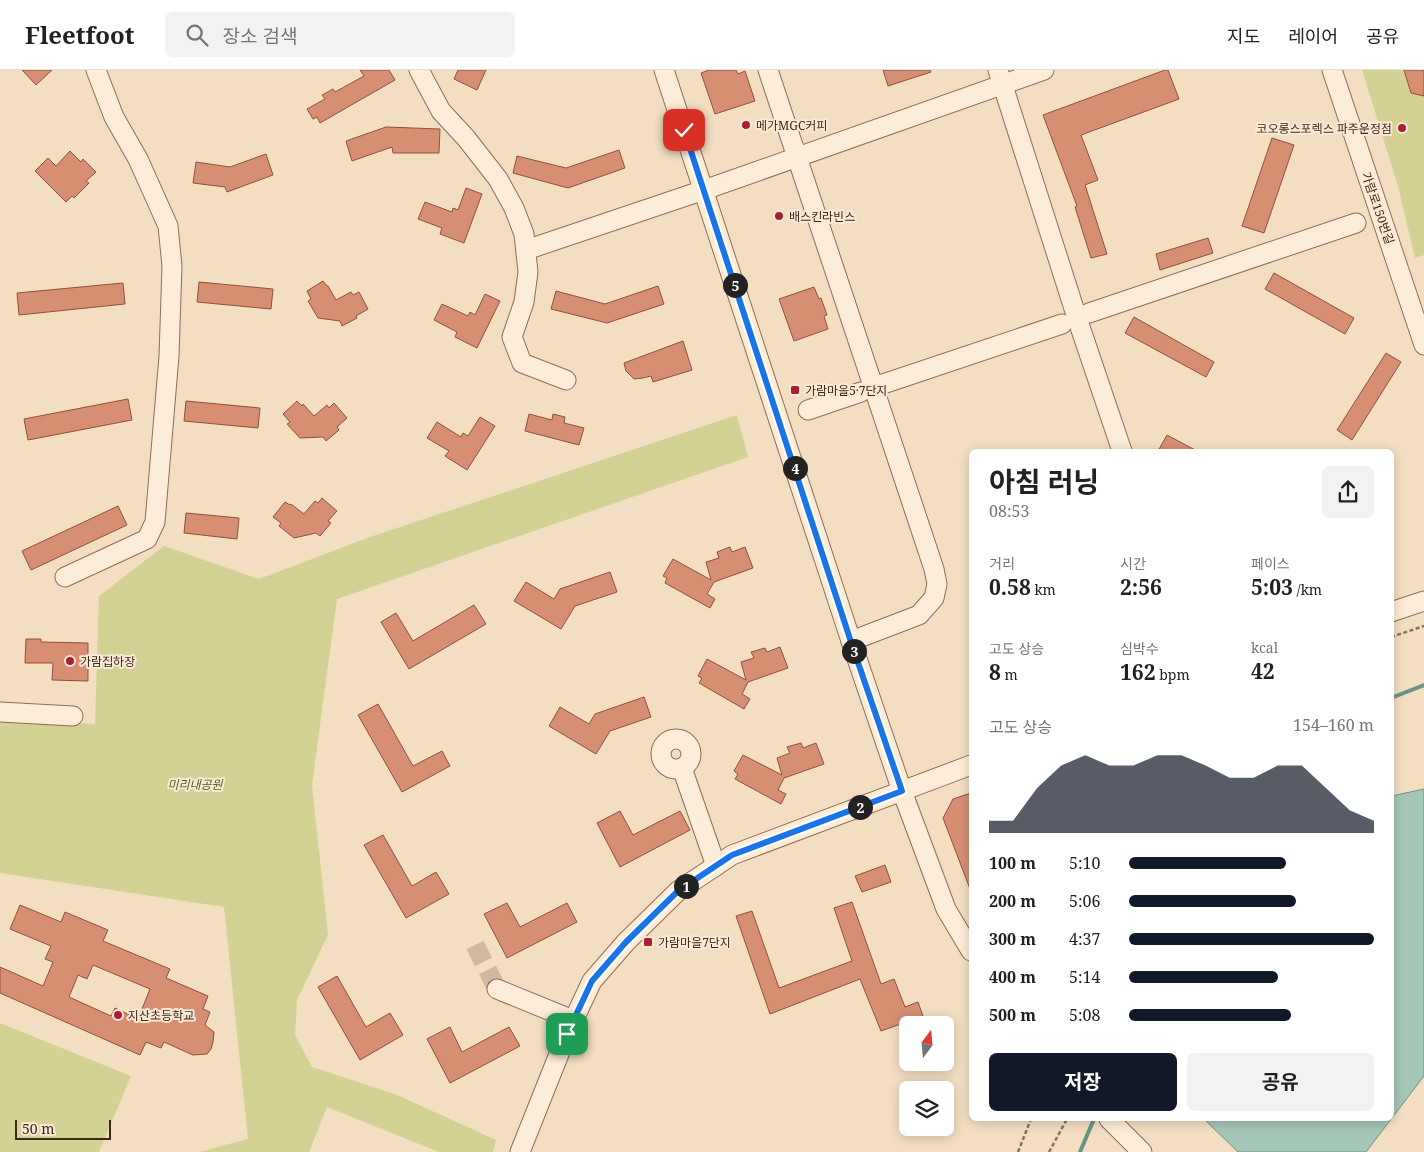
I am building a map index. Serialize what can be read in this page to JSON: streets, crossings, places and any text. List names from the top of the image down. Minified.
{"streets":{"street":["가람로150번길"]},"parks":["미리내공원"],"places":{"other":["메가MGC커피","코오롱스포렉스 파주운정점","배스킨라빈스","가람집하장","지산초등학교"],"transit":["가람마을5·7단지","가람마을7단지"]},"scale_bar":"50 m","north":"top","page":{"header":"Fleetfoot","search":"장소 검색","nav":["지도","레이어","공유"],"pins":["5","4","3","2","1"],"heading":["아침 러닝","08:53"],"stats":[["거리","0.58 km"],["시간","2:56"],["페이스","5:03 /km"],["고도 상승","8 m"],["심박수","162 bpm"],["kcal","42"]],"chart":["고도 상승","154–160 m"],"list":[{"name":"100 m","note":"5:10"},{"name":"200 m","note":"5:06"},{"name":"300 m","note":"4:37"},{"name":"400 m","note":"5:14"},{"name":"500 m","note":"5:08"}],"buttons":["저장","공유"],"scale":"50 m"}}
